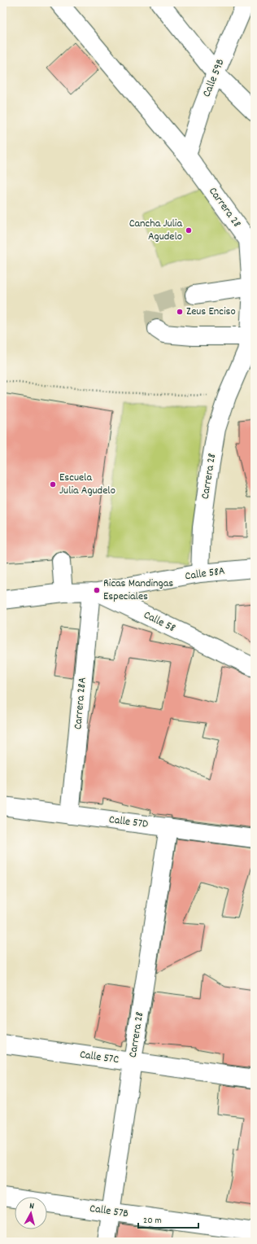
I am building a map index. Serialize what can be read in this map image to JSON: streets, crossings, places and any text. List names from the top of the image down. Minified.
{"streets":{"street":["Calle 59B","Carrera 28","Calle 58A","Calle 58","Carrera 28A","Calle 57D","Calle 57C","Calle 57B"]},"crossings":[["Calle 59B","Carrera 28"],["Carrera 28","Calle 58A"],["Carrera 28","Calle 57D"],["Carrera 28","Calle 57C"],["Carrera 28","Calle 57B"],["Calle 58A","Calle 58"],["Calle 58A","Carrera 28A"],["Calle 58","Carrera 28A"],["Carrera 28A","Calle 57D"]],"places":["Cancha Julia Agudelo","Zeus Enciso","Escuela Julia Agudelo","Ricas Mandingas Especiales"],"scale_bar":"20 m","north":"top"}
